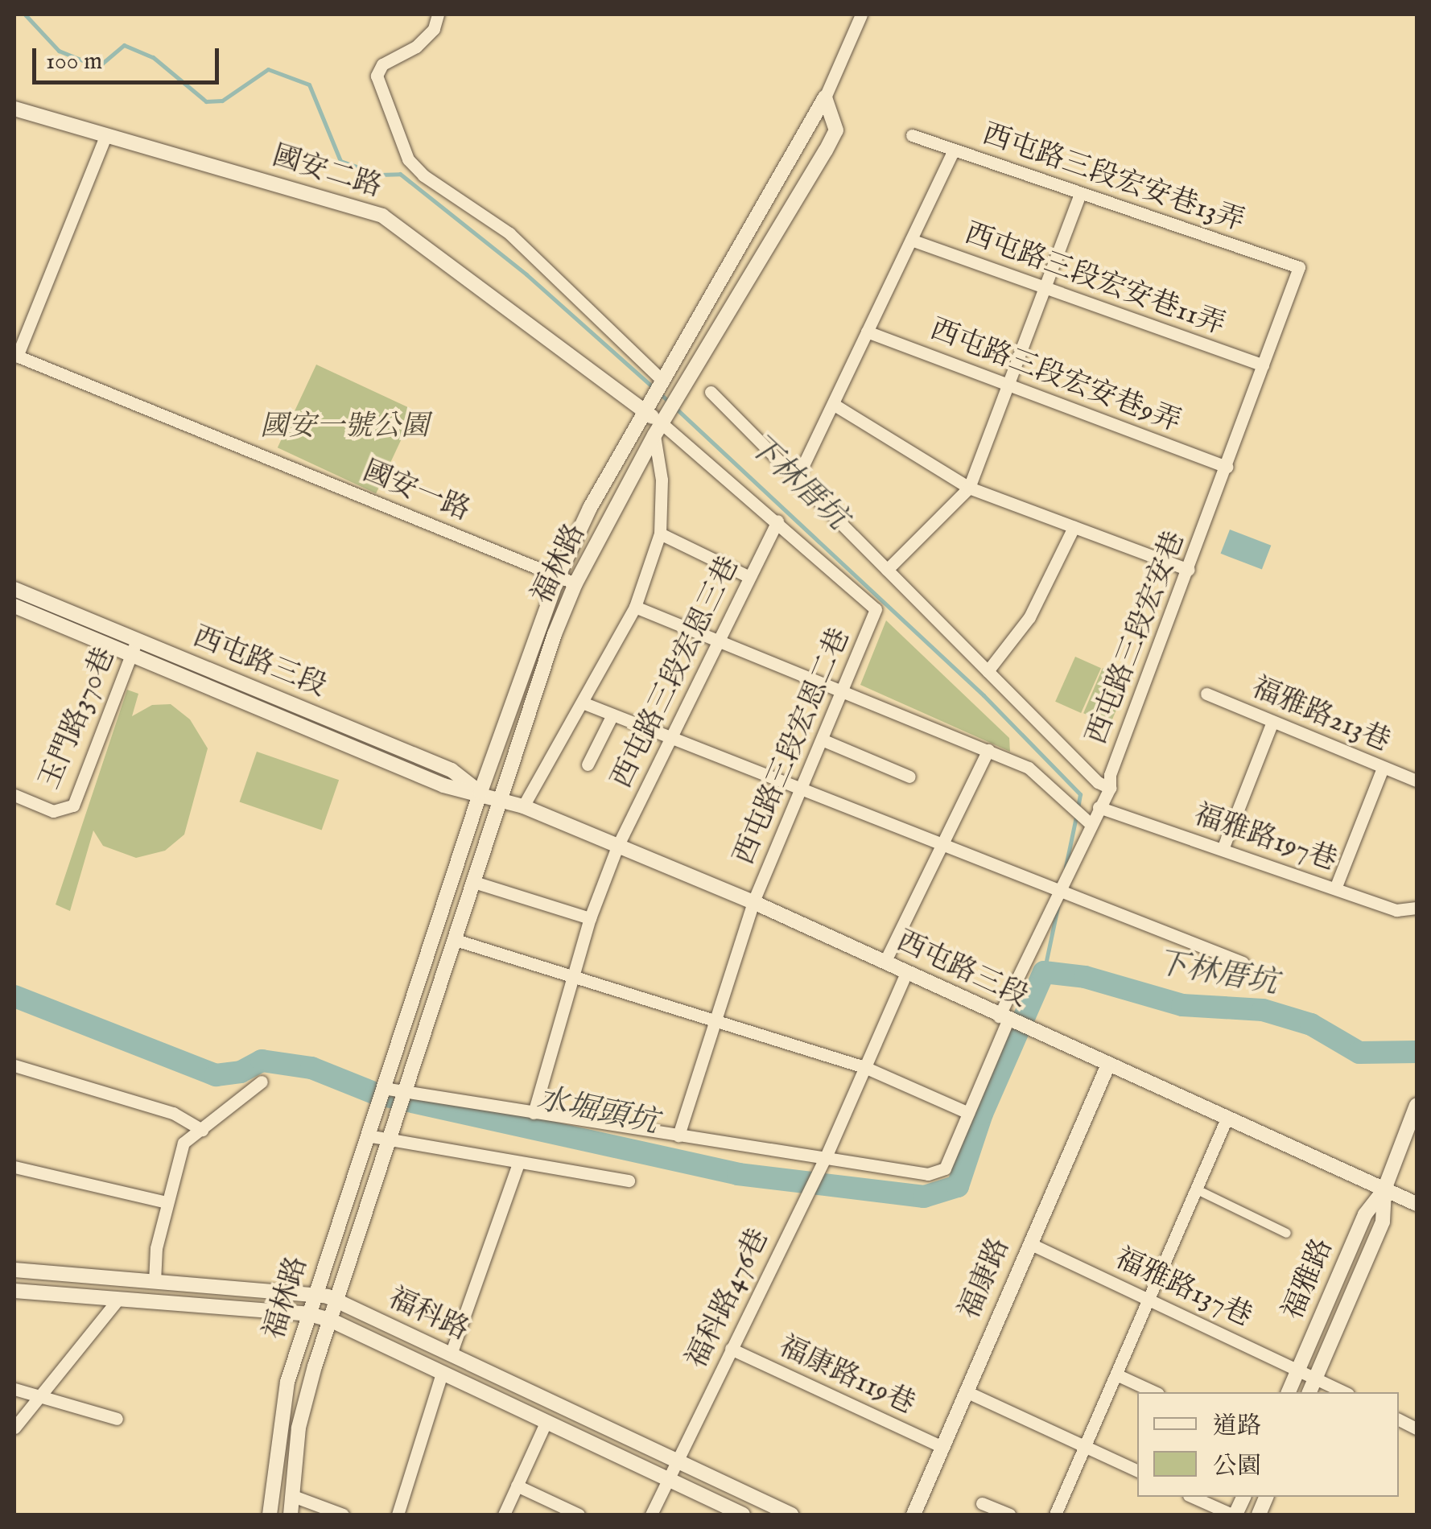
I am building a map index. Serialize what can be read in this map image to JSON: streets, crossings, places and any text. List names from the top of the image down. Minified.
{"streets":{"street":["國安二路","西屯路三段宏安巷13弄","西屯路三段宏安巷11弄","西屯路三段宏安巷9弄","國安一路","福林路","西屯路三段宏安巷","西屯路三段","西屯路三段宏恩三巷","福雅路213巷","玉門路370巷","西屯路三段宏恩二巷","福雅路197巷","福康路","福雅路","福雅路137巷","福科路476巷","福科路","福康路119巷"]},"crossings":[["國安二路","福林路"],["西屯路三段宏安巷13弄","西屯路三段宏安巷"],["西屯路三段宏安巷11弄","西屯路三段宏安巷"],["西屯路三段宏安巷9弄","西屯路三段宏安巷"],["國安一路","福林路"],["福林路","西屯路三段宏安巷"],["福林路","西屯路三段"],["福林路","福科路"],["西屯路三段宏安巷","西屯路三段"],["西屯路三段宏安巷","西屯路三段宏恩三巷"],["西屯路三段宏安巷","西屯路三段宏恩二巷"],["西屯路三段宏安巷","福雅路197巷"],["西屯路三段宏安巷","福科路476巷"],["西屯路三段","西屯路三段宏恩三巷"],["西屯路三段","玉門路370巷"],["西屯路三段","西屯路三段宏恩二巷"],["西屯路三段","福康路"],["西屯路三段","福雅路"],["西屯路三段","福科路476巷"],["西屯路三段宏恩三巷","西屯路三段宏恩二巷"],["福康路","福雅路137巷"],["福康路","福康路119巷"],["福雅路","福雅路137巷"],["福科路476巷","福科路"],["福科路476巷","福康路119巷"]],"water":["下林厝坑","水堀頭坑"],"parks":["國安一號公園"],"legend":["道路","公園"],"scale_bar":"100 m"}
